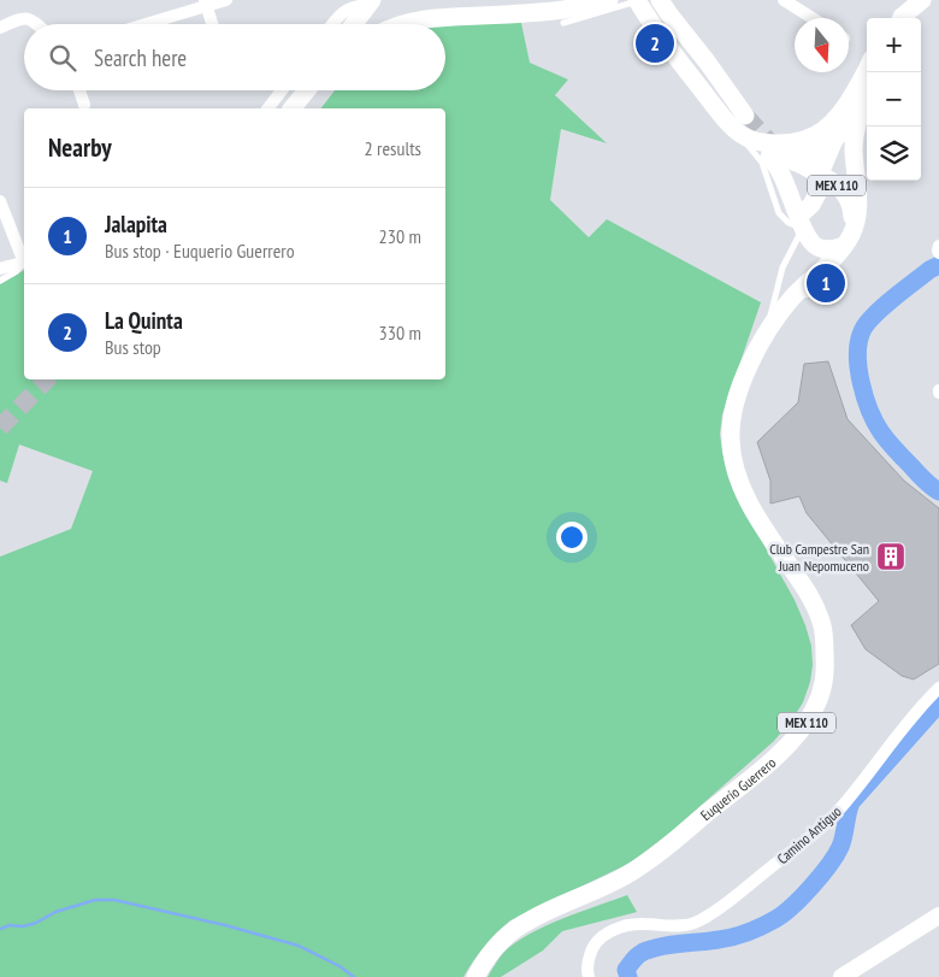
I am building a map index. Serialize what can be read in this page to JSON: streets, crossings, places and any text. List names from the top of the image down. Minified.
{"streets":{"main road":["MEX 110","Euquerio Guerrero"],"street":["Camino Antiguo"]},"crossings":[["MEX 110","Euquerio Guerrero"]],"places":{"building":["Club Campestre San Juan Nepomuceno"]},"north":"bottom","page":{"map_buttons":["+","−"],"pins":["2","1"],"search":"Search here","heading":["Nearby","2 results"],"list":[{"mark":"1","name":"Jalapita","note":"Bus stop · Euquerio Guerrero","value":"230 m"},{"mark":"2","name":"La Quinta","note":"Bus stop","value":"330 m"}]}}
